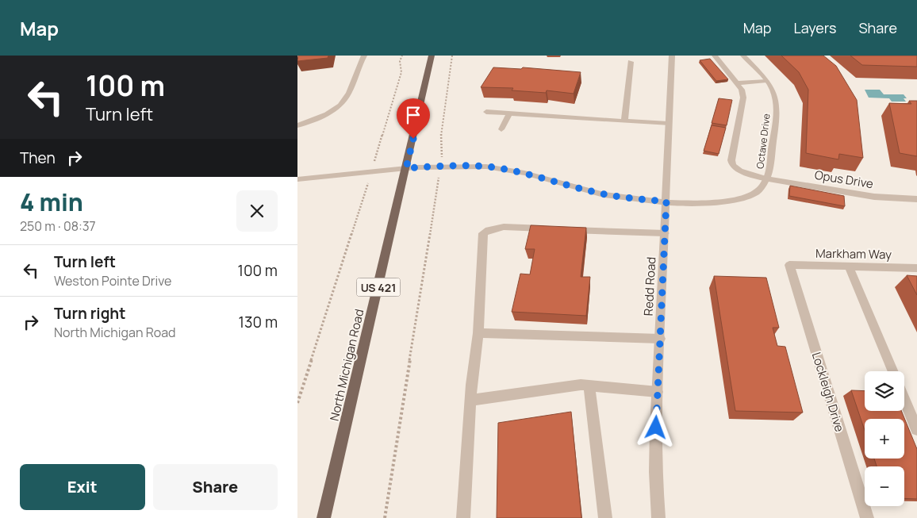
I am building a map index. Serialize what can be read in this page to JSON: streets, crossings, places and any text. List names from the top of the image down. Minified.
{"streets":{"main road":["US 421","North Michigan Road"],"street":["Octave Drive","Opus Drive","Markham Way","Redd Road","Lockleigh Drive"]},"crossings":[["Octave Drive","Opus Drive"],["Octave Drive","Redd Road"],["Octave Drive","North Michigan Road"],["Markham Way","Lockleigh Drive"]],"page":{"header":"Map","nav":["Map","Layers","Share"],"turn":["100 m","Turn left"],"then":"Then","heading":["4 min","250 m · 08:37"],"list":[{"name":"Turn left","note":"Weston Pointe Drive","value":"100 m"},{"name":"Turn right","note":"North Michigan Road","value":"130 m"}],"map_buttons":["+","−"],"buttons":["Exit","Share"]}}
